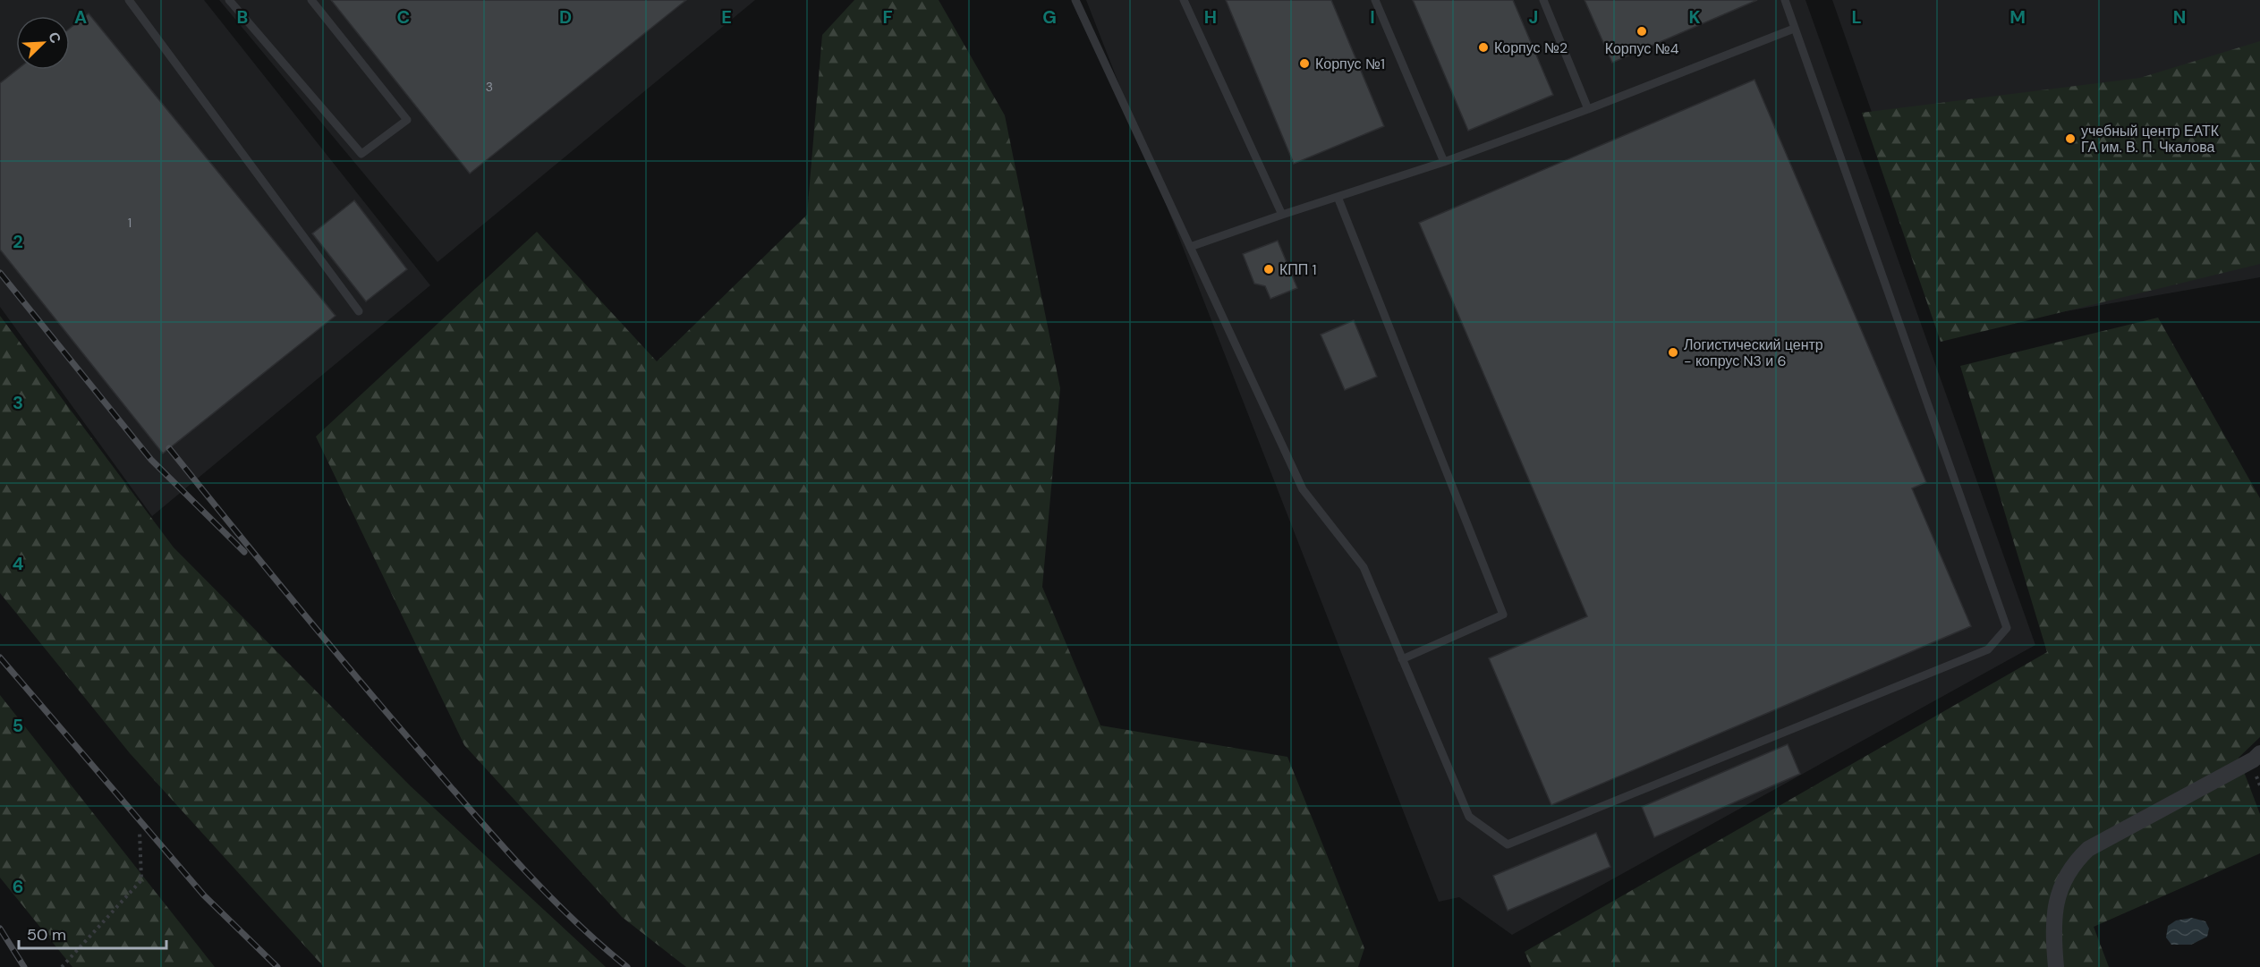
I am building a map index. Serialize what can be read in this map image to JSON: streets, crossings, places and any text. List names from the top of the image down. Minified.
{"places":["Корпус №4","Корпус №2","Корпус №1","учебный центр ЕАТК ГА им. В. П. Чкалова","КПП 1","Логистический центр - копрус N3 и 6"],"house_numbers":["3","1"],"scale_bar":"50 m","north":"top right","grid":{"columns":["A","B","C","D","E","F","G","H","I","J","K","L","M","N"],"rows":["2","3","4","5","6"]}}
